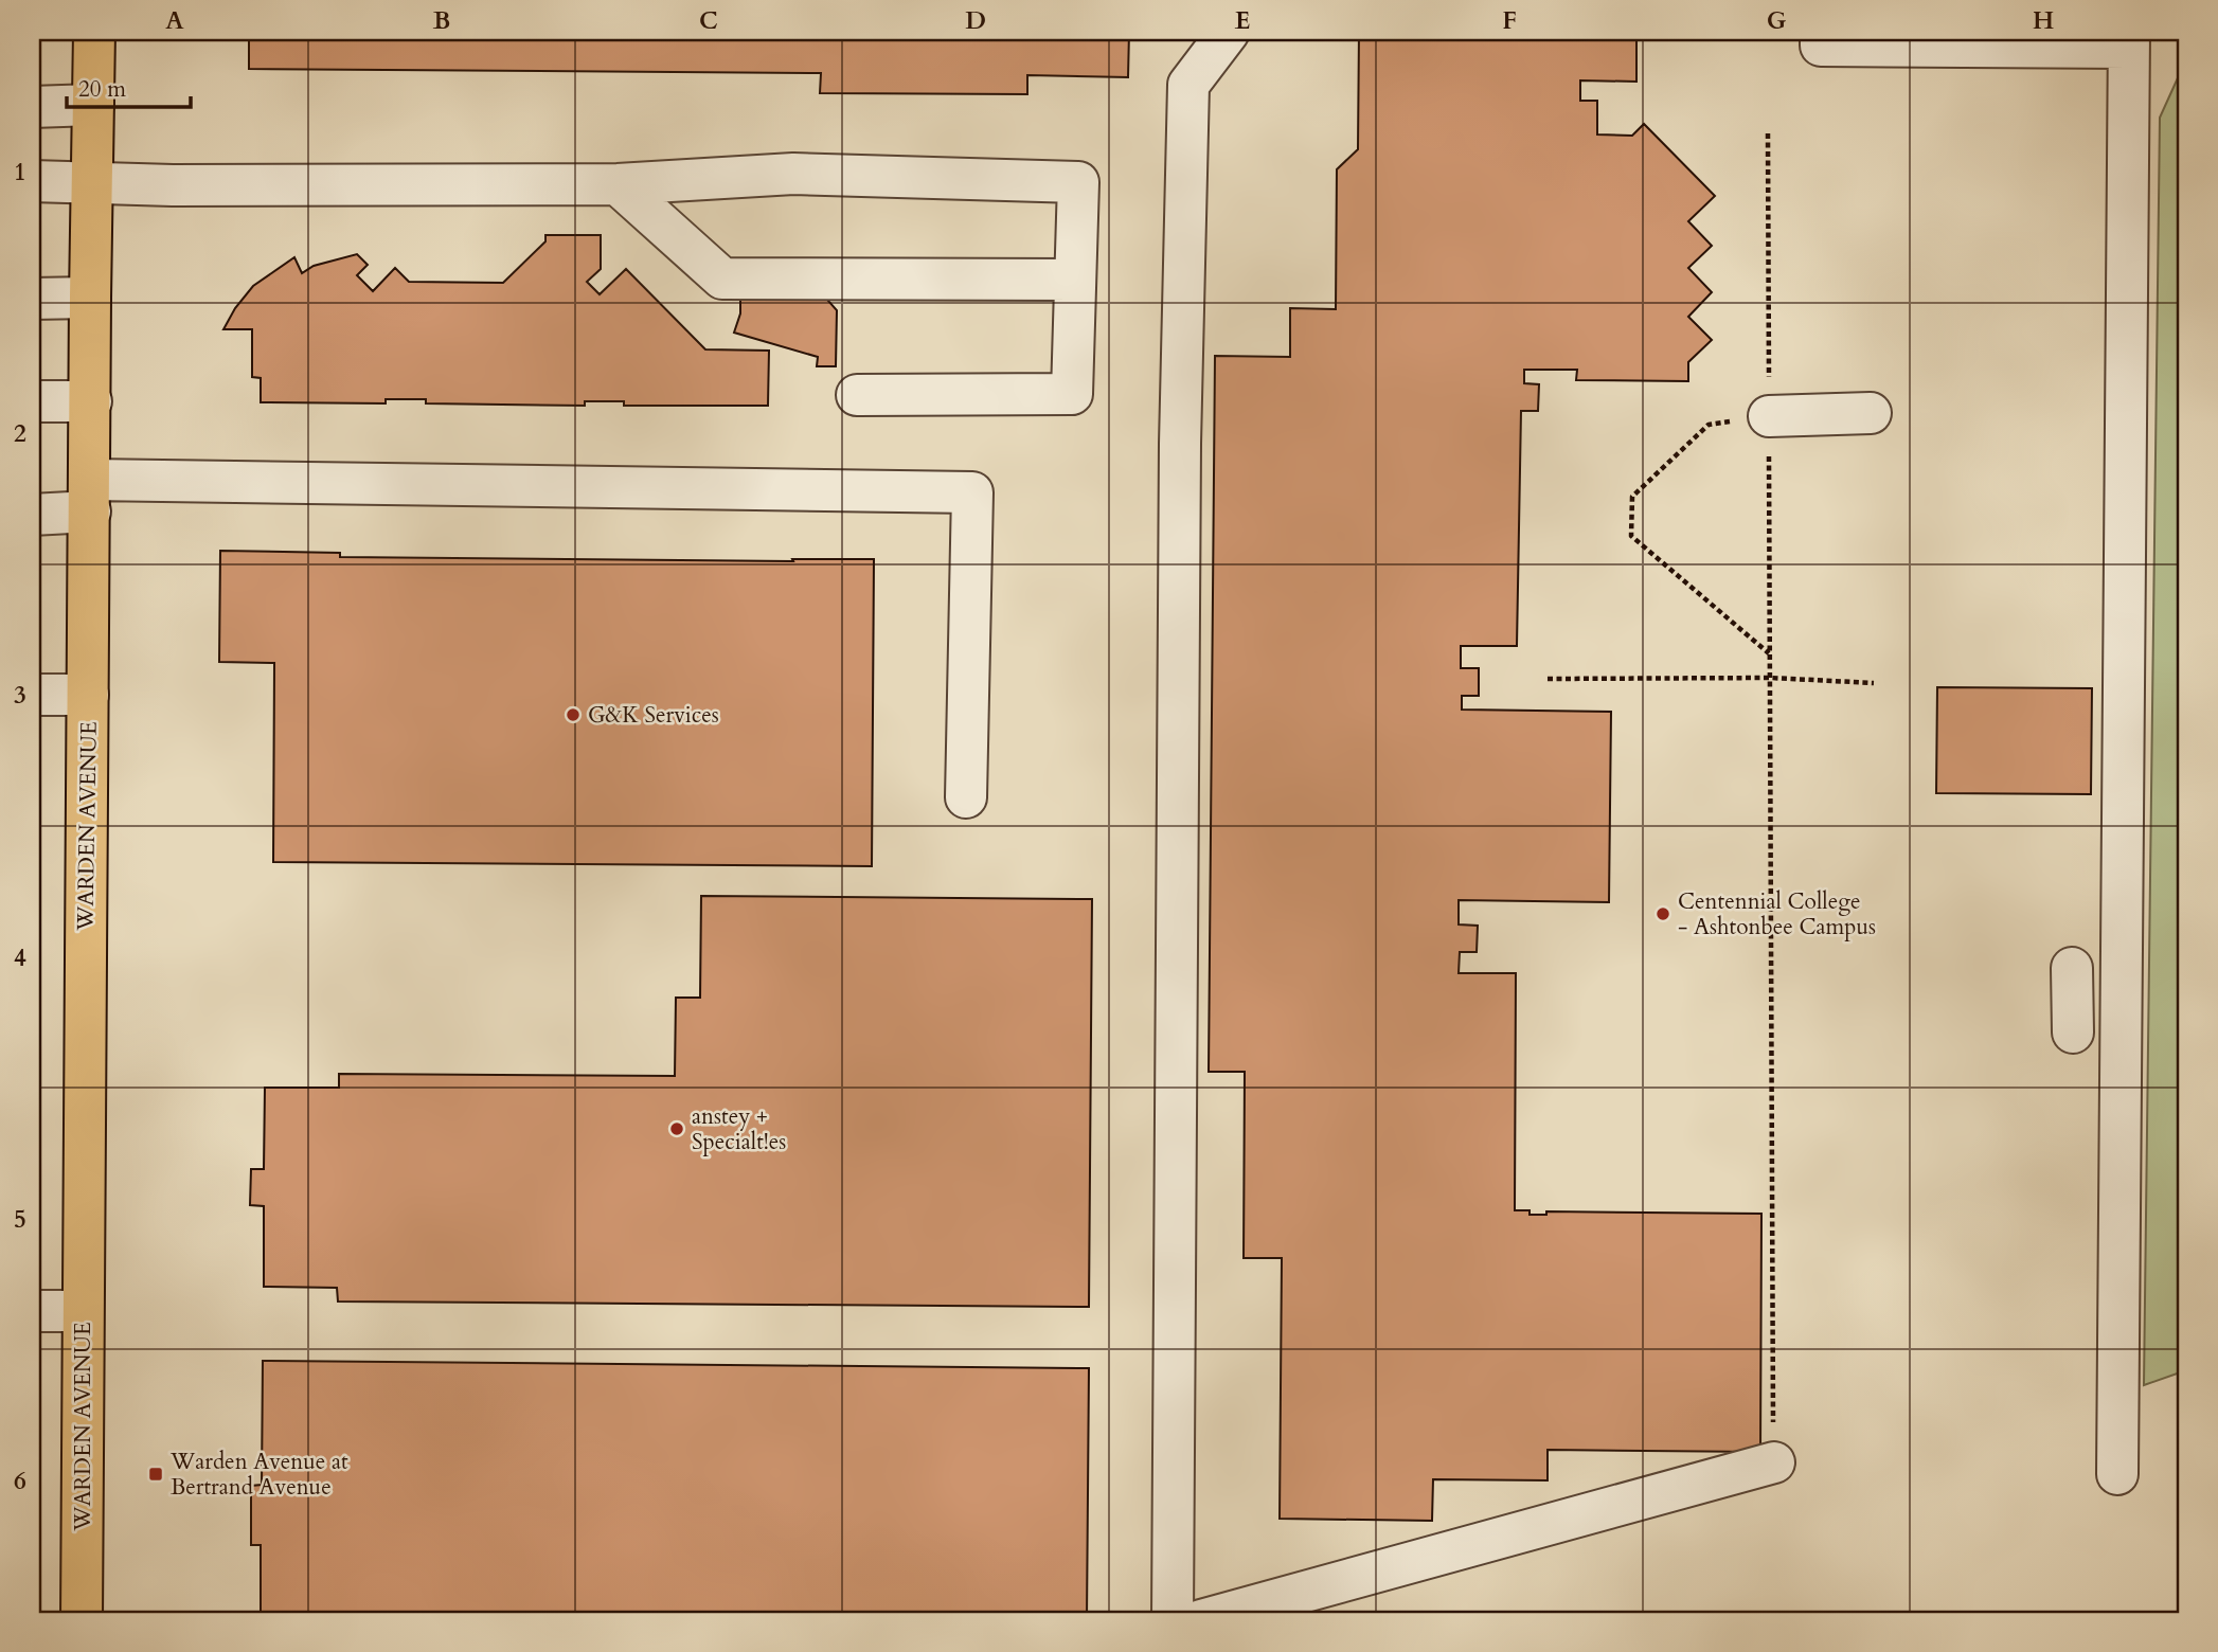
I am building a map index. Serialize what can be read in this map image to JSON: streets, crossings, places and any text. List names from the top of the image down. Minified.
{"streets":{"main road":["WARDEN AVENUE"]},"places":{"other":["G&K Services","Centennial College - Ashtonbee Campus","anstey + Specialt!es"],"transit":["Warden Avenue at Bertrand Avenue"]},"scale_bar":"20 m","grid":{"columns":["A","B","C","D","E","F","G","H"],"rows":["1","2","3","4","5","6"]}}
